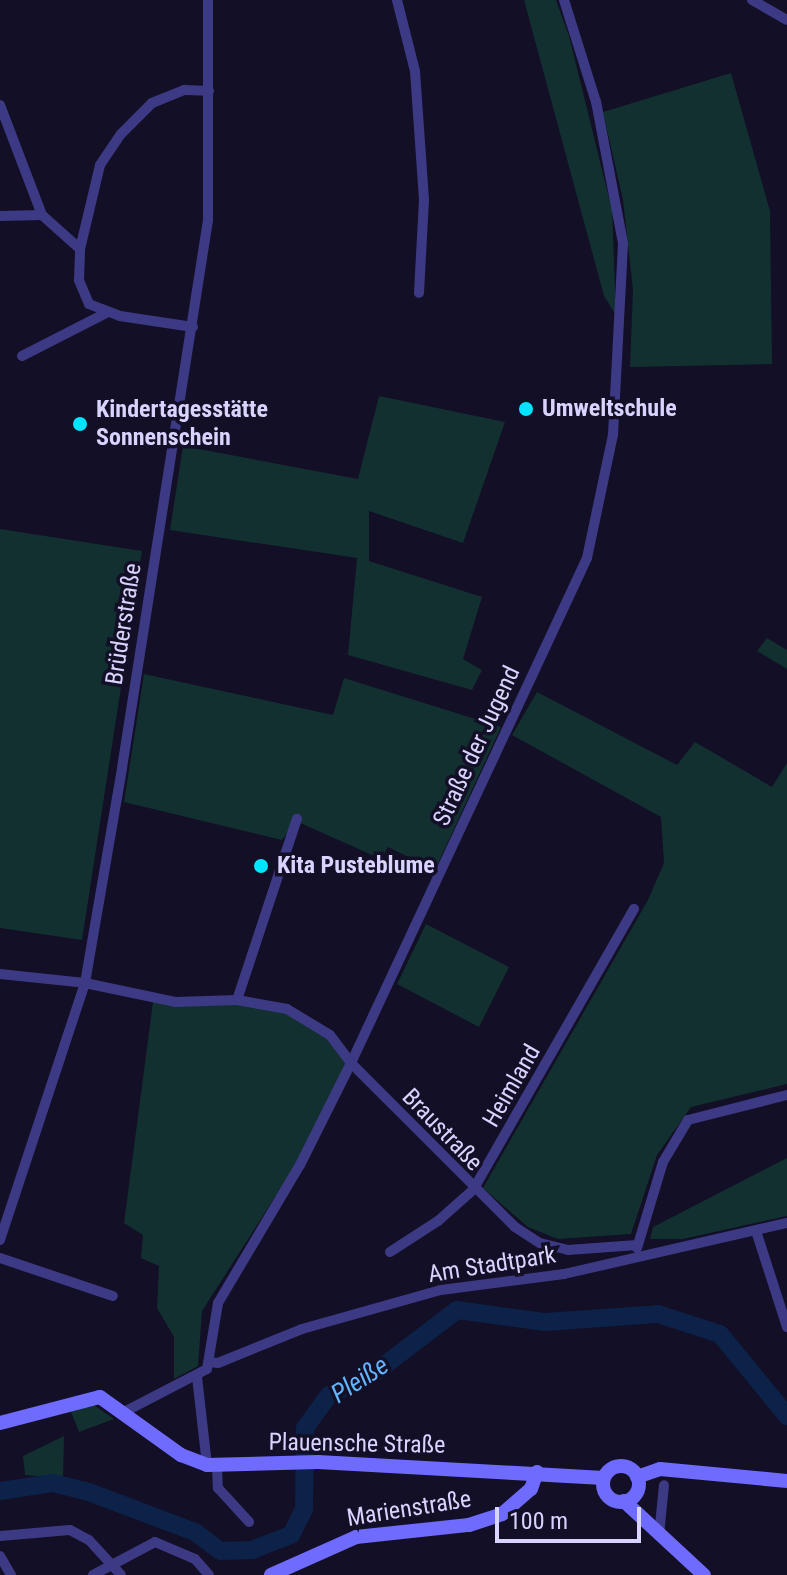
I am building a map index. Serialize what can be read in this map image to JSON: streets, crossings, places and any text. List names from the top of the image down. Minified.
{"streets":{"street":["Brüderstraße","Straße der Jugend","Heimland","Braustraße","Am Stadtpark","Plauensche Straße","Marienstraße"]},"crossings":[["Brüderstraße","Braustraße"],["Straße der Jugend","Braustraße"],["Straße der Jugend","Am Stadtpark"],["Heimland","Braustraße"],["Plauensche Straße","Marienstraße"]],"water":["Pleiße"],"places":["Umweltschule","Kindertagesstätte Sonnenschein","Kita Pusteblume"],"scale_bar":"100 m"}
